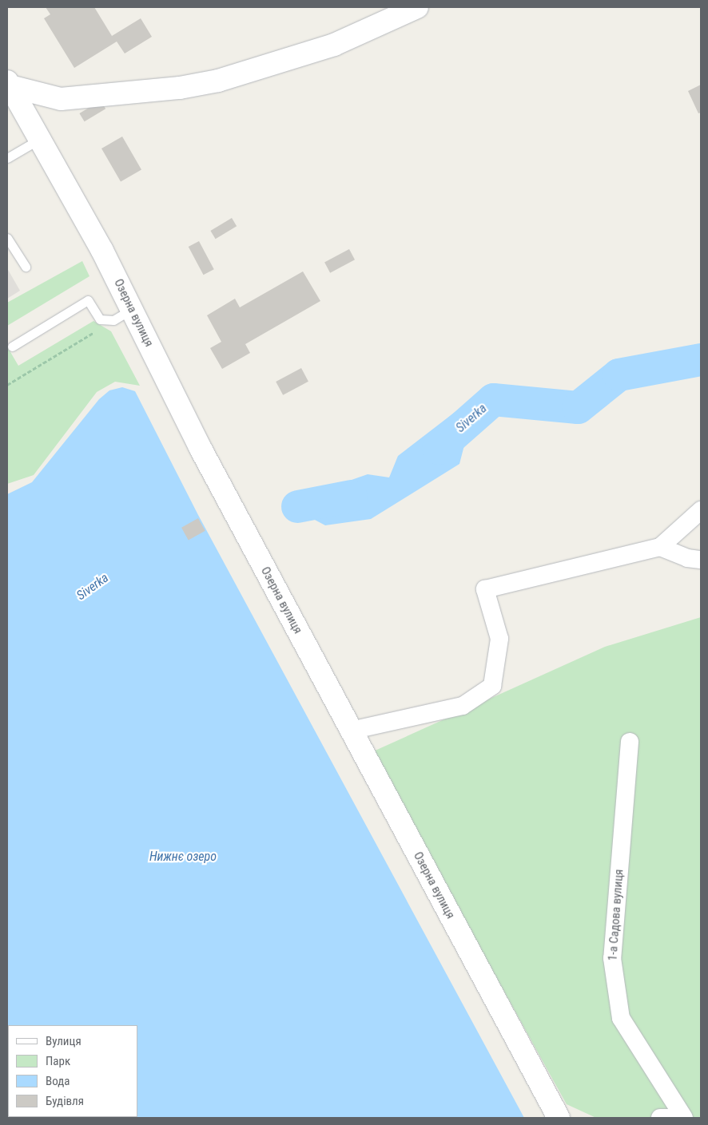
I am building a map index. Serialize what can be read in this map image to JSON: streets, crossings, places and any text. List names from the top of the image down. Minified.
{"streets":{"street":["Озерна вулиця","1-а Садова вулиця"]},"water":["Siverka","Нижнє озеро"],"legend":["Вулиця","Парк","Вода","Будівля"]}
